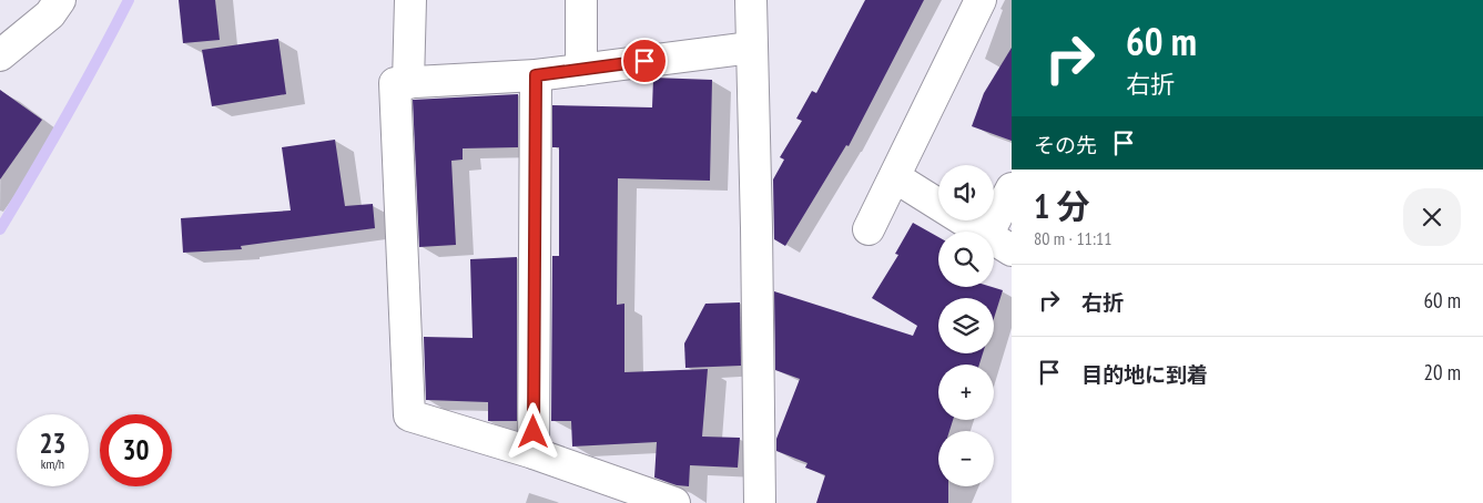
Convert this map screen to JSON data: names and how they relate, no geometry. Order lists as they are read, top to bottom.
{
  "page": {
    "turn": ["60 m", "右折"],
    "then": "その先",
    "map_buttons": ["+", "−"],
    "heading": ["1 分", "80 m · 11:11"],
    "list": [
      {
        "name": "右折",
        "value": "60 m"
      },
      {
        "name": "目的地に到着",
        "value": "20 m"
      }
    ],
    "speed": "23 km/h",
    "limit": "30"
  }
}
